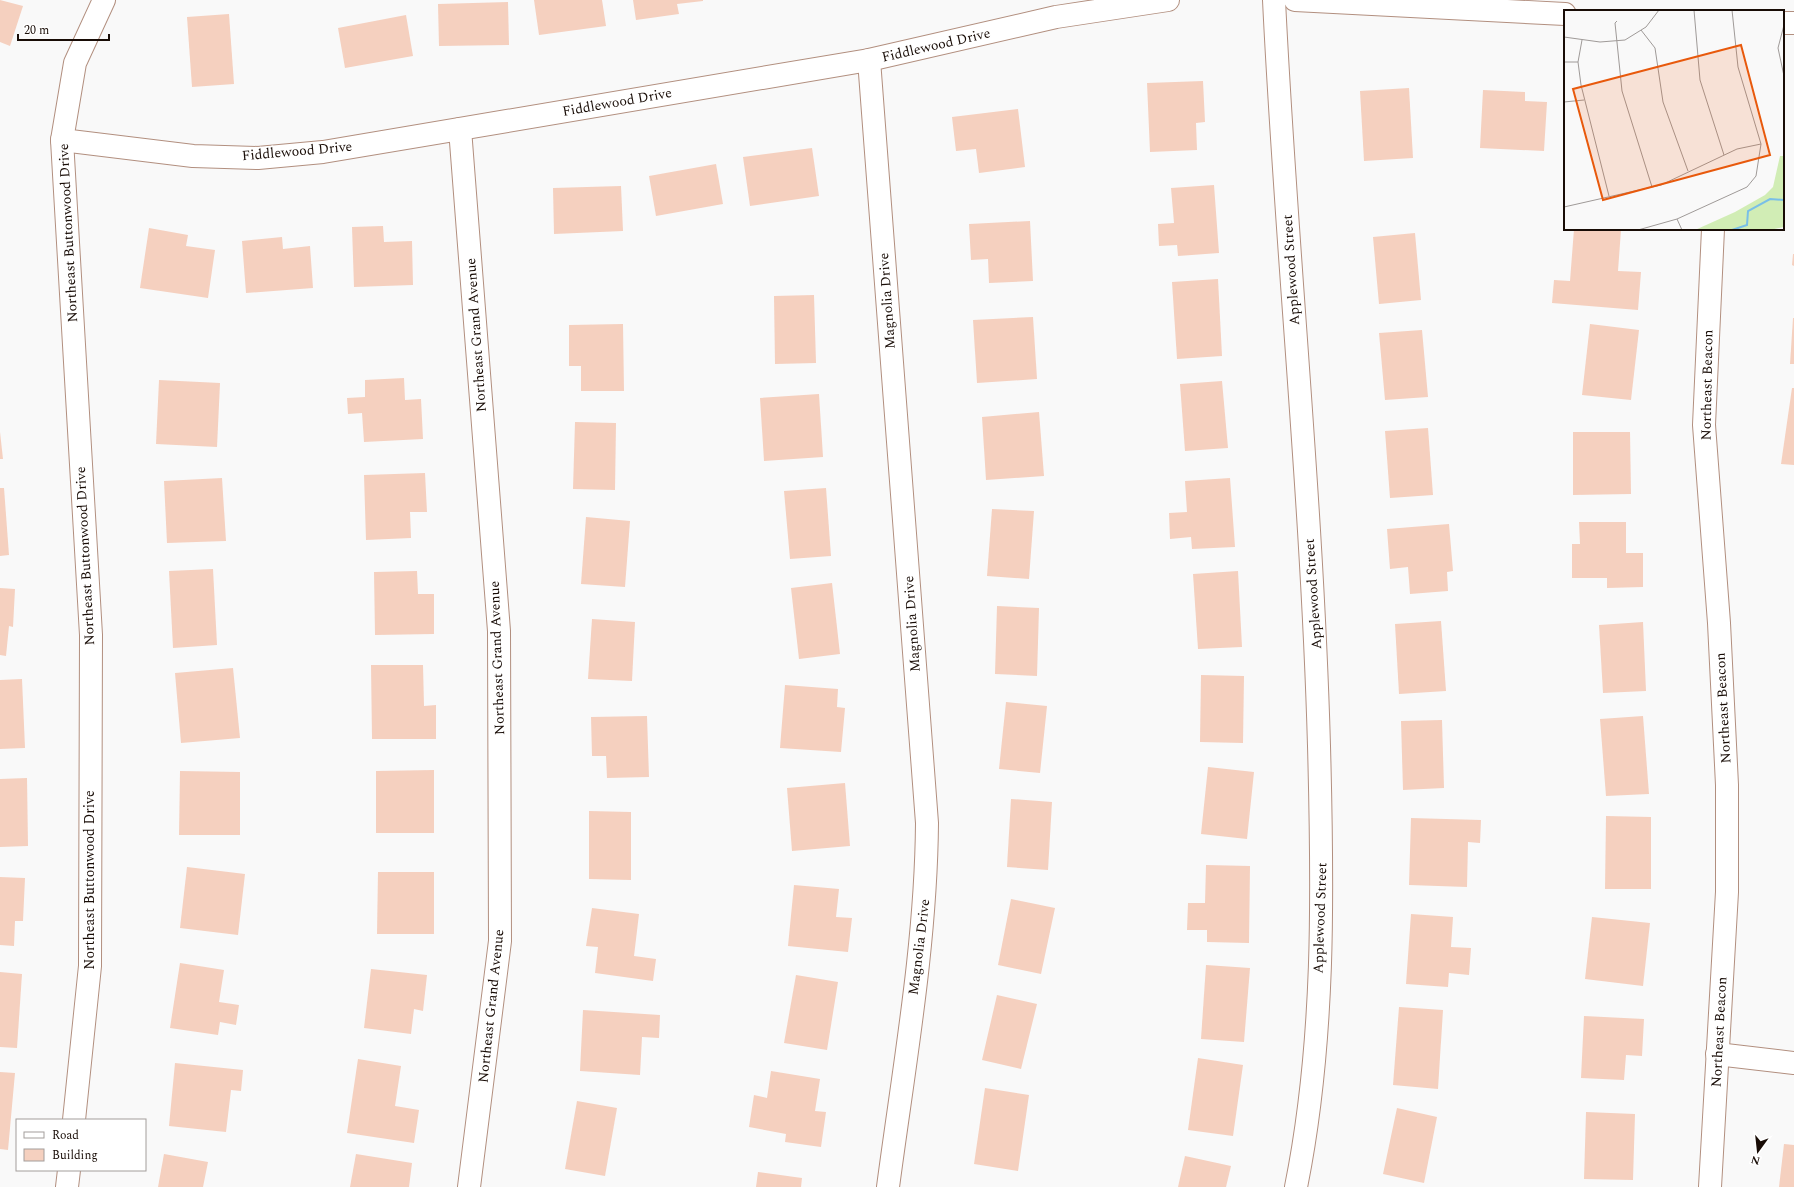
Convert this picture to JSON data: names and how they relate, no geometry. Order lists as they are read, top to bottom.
{
  "streets": {
    "street": [
      "Fiddlewood Drive",
      "Northeast Buttonwood Drive",
      "Applewood Street",
      "Magnolia Drive",
      "Northeast Grand Avenue",
      "Northeast Beacon"
    ]
  },
  "crossings": [
    ["Fiddlewood Drive", "Northeast Buttonwood Drive"],
    ["Fiddlewood Drive", "Magnolia Drive"],
    ["Fiddlewood Drive", "Northeast Grand Avenue"]
  ],
  "legend": ["Road", "Building"],
  "scale_bar": "20 m",
  "north": "bottom"
}
